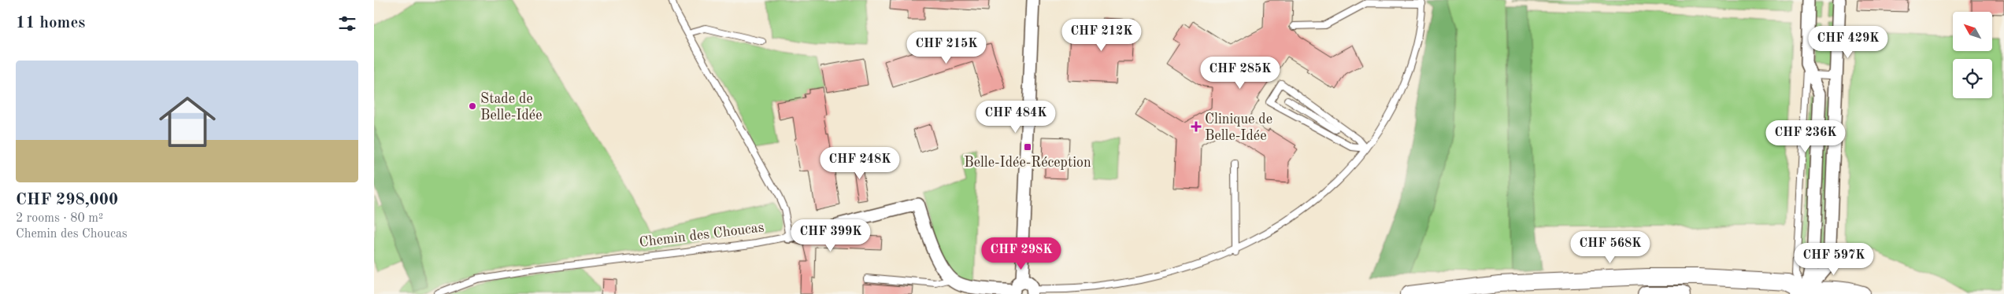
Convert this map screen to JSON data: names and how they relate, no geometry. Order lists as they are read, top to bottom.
{
  "streets": {
    "street": ["Chemin des Choucas"]
  },
  "places": {
    "other": ["Stade de Belle-Idée"],
    "health": ["Clinique de Belle-Idée"],
    "transit": ["Belle-Idée-Réception"]
  },
  "north": "top left",
  "page": {
    "heading": "11 homes",
    "price": [
      "CHF 212K",
      "CHF 429K",
      "CHF 215K",
      "CHF 285K",
      "CHF 484K",
      "CHF 236K",
      "CHF 248K",
      "CHF 399K",
      "CHF 568K",
      "CHF 298K",
      "CHF 597K"
    ],
    "list": [
      {
        "name": "CHF 298,000",
        "note": "2 rooms · 80 m² · Chemin des Choucas"
      }
    ]
  }
}
